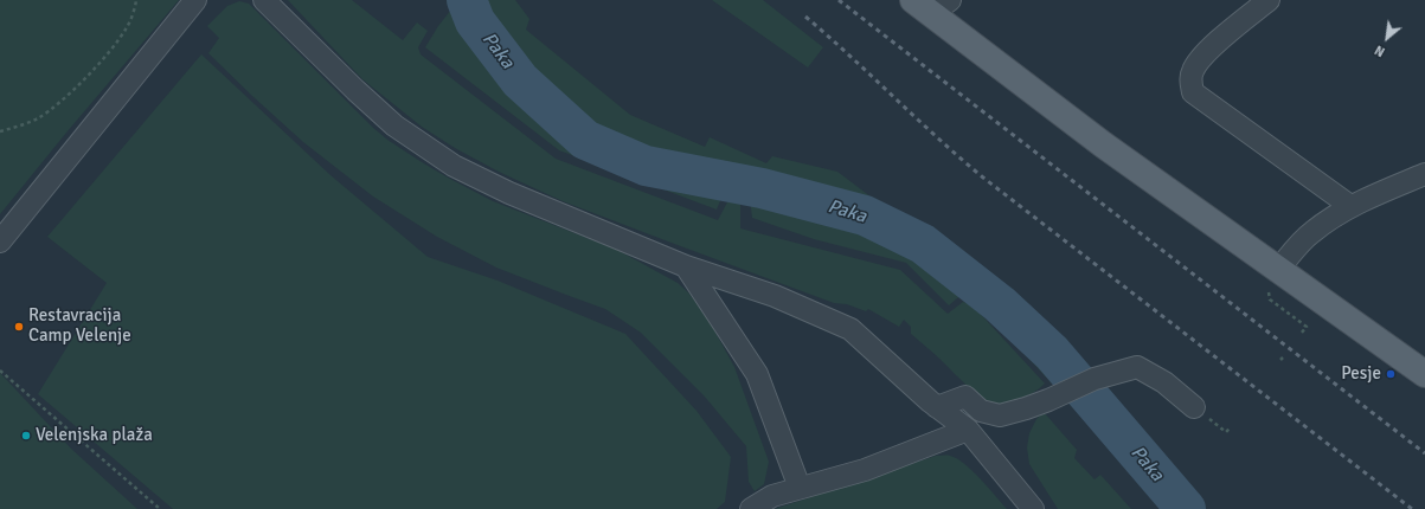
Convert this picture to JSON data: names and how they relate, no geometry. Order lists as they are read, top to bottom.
{
  "water": ["Paka"],
  "places": ["Restavracija Camp Velenje", "Pesje", "Velenjska plaža"],
  "north": "bottom left"
}
